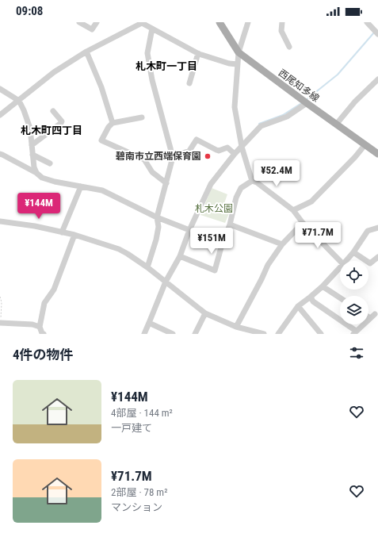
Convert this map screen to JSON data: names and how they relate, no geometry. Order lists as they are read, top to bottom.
{
  "streets": {
    "main road": ["西尾知多線"]
  },
  "districts": ["札木町一丁目", "札木町四丁目"],
  "parks": ["札木公園"],
  "places": ["碧南市立西端保育園"],
  "page": {
    "status": "09:08",
    "price": [
      "¥52.4M",
      "¥144M",
      "¥71.7M",
      "¥151M"
    ],
    "heading": "4件の物件",
    "list": [
      {
        "name": "¥144M",
        "note": "4部屋 · 144 m² · 一戸建て"
      },
      {
        "name": "¥71.7M",
        "note": "2部屋 · 78 m² · マンション"
      }
    ]
  }
}
